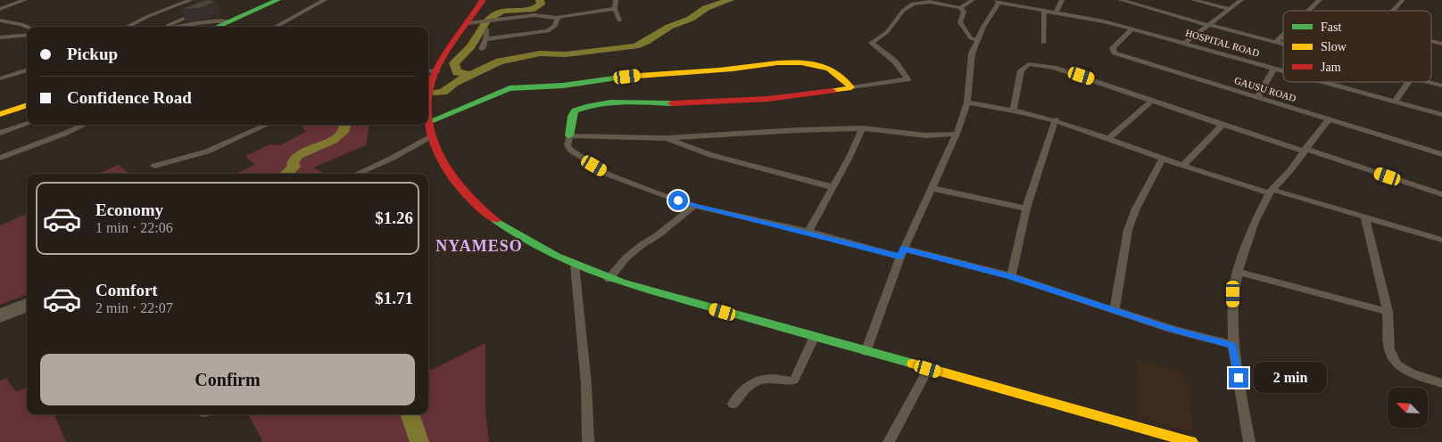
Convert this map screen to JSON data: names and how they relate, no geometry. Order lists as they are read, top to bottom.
{
  "streets": {
    "street": ["HOSPITAL ROAD", "GAUSU ROAD"]
  },
  "crossings": [
    ["HOSPITAL ROAD", "GAUSU ROAD"]
  ],
  "districts": ["NYAMESO"],
  "legend": ["Fast", "Slow", "Jam"],
  "north": "top left",
  "page": {
    "banner": ["Pickup", "Confidence Road"],
    "list": [
      {
        "name": "Economy",
        "note": "1 min · 22:06",
        "value": "$1.26"
      },
      {
        "name": "Comfort",
        "note": "2 min · 22:07",
        "value": "$1.71"
      }
    ],
    "buttons": "Confirm",
    "bubble": "2 min"
  }
}
